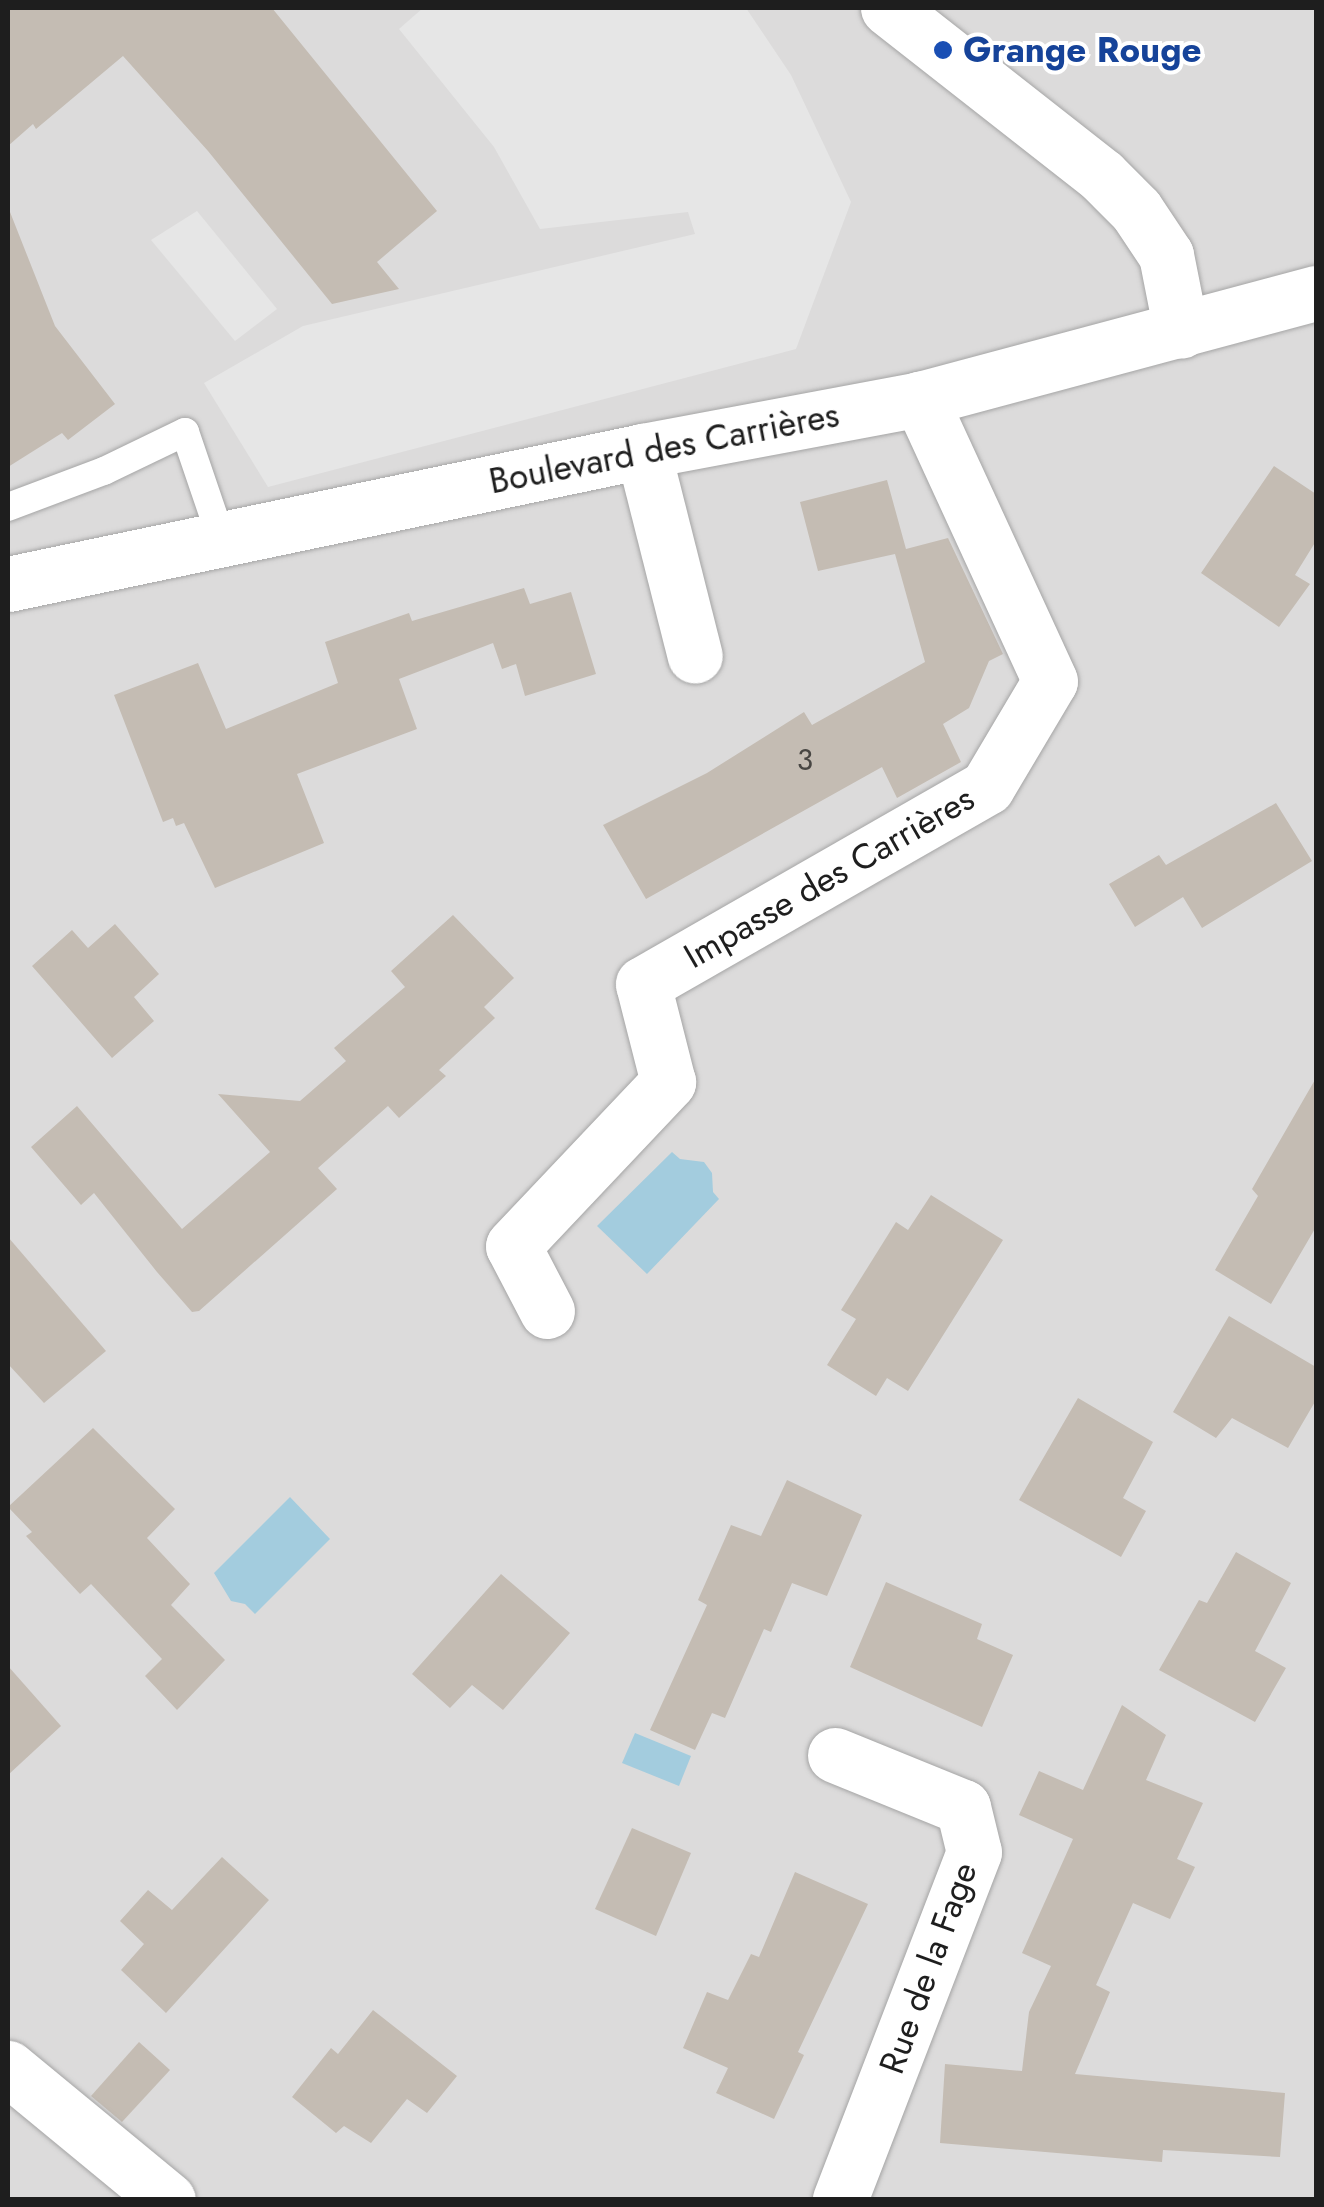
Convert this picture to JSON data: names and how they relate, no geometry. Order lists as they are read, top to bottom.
{
  "streets": {
    "street": ["Boulevard des Carrières", "Impasse des Carrières", "Rue de la Fage"]
  },
  "crossings": [
    ["Boulevard des Carrières", "Impasse des Carrières"]
  ],
  "places": ["Grange Rouge"],
  "house_numbers": ["3"]
}
